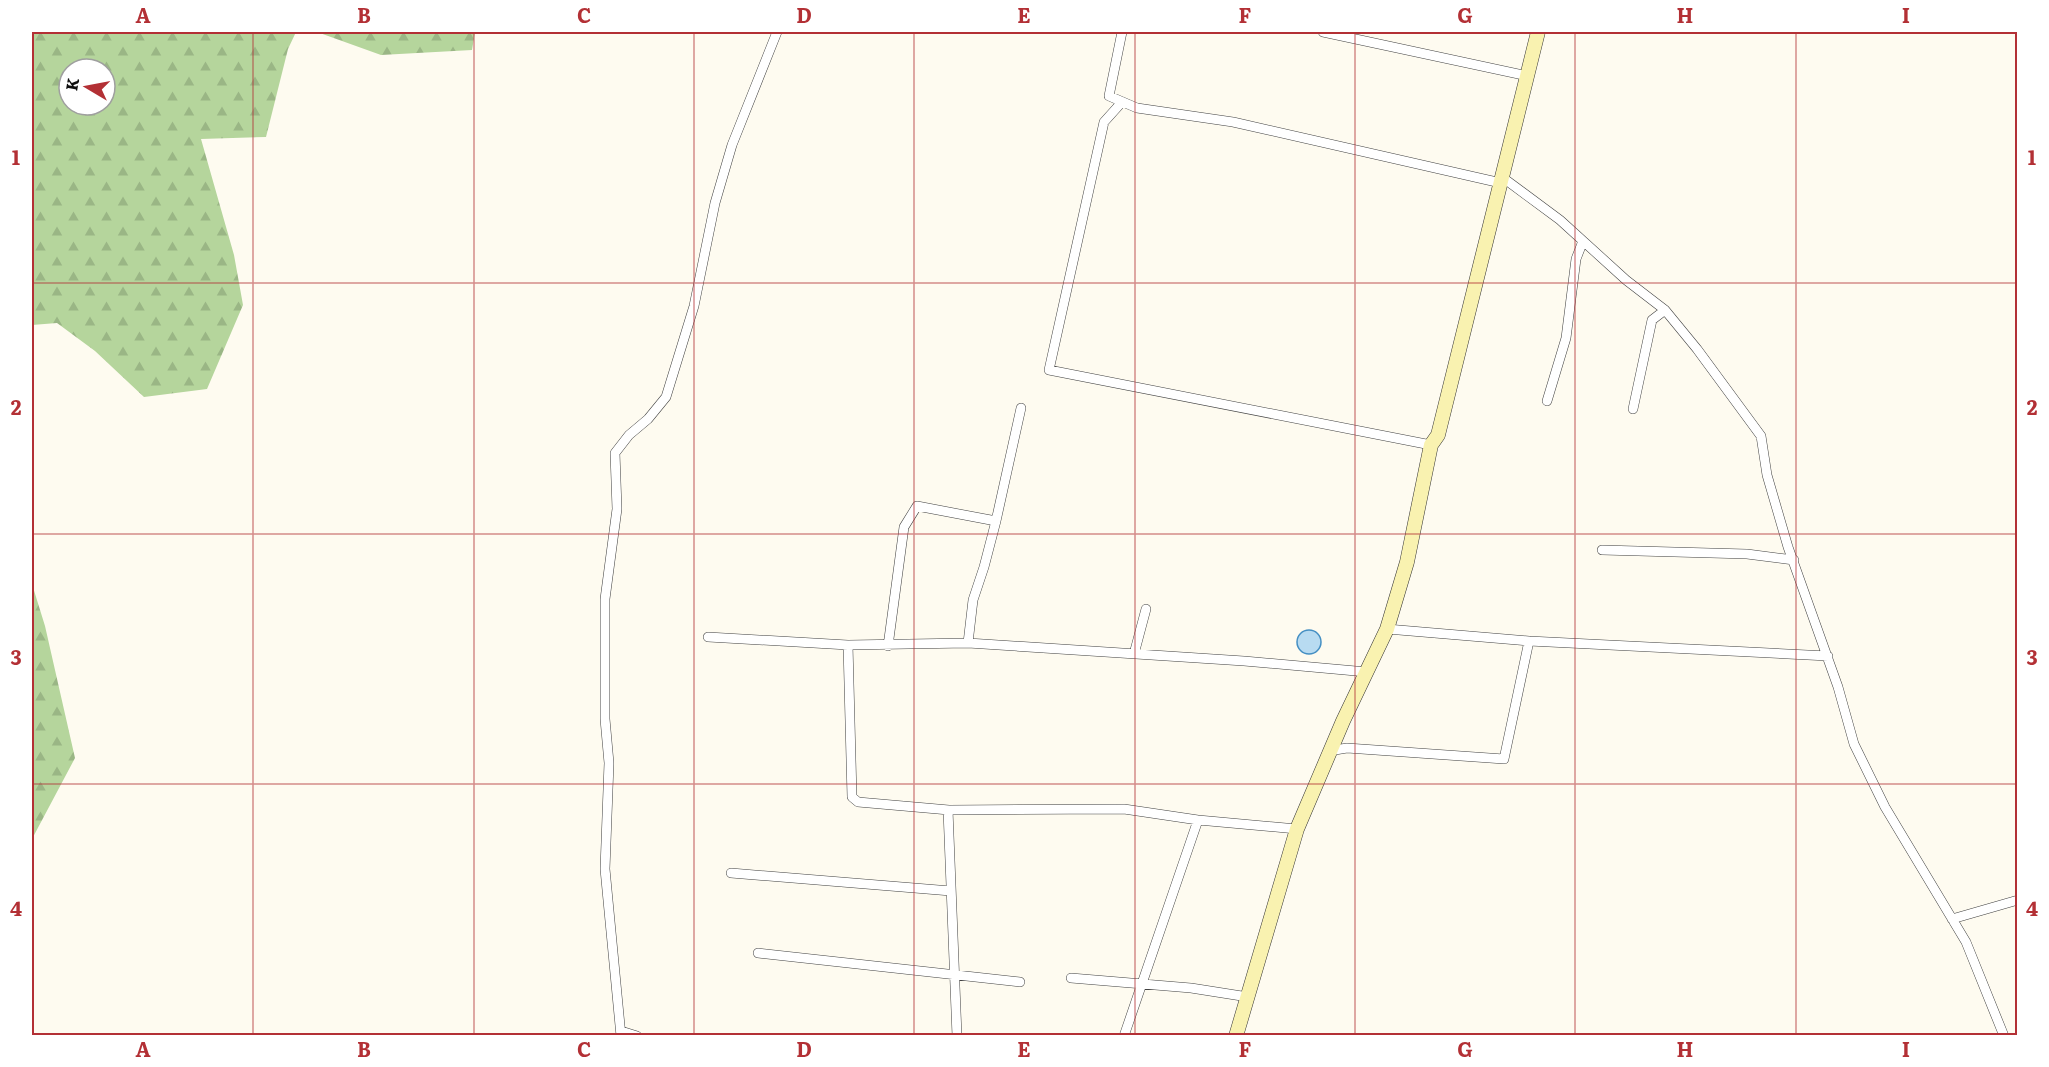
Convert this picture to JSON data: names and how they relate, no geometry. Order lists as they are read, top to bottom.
{
  "north": "left",
  "grid": {
    "columns": [
      "A",
      "B",
      "C",
      "D",
      "E",
      "F",
      "G",
      "H",
      "I"
    ],
    "rows": [
      "1",
      "2",
      "3",
      "4"
    ]
  }
}
